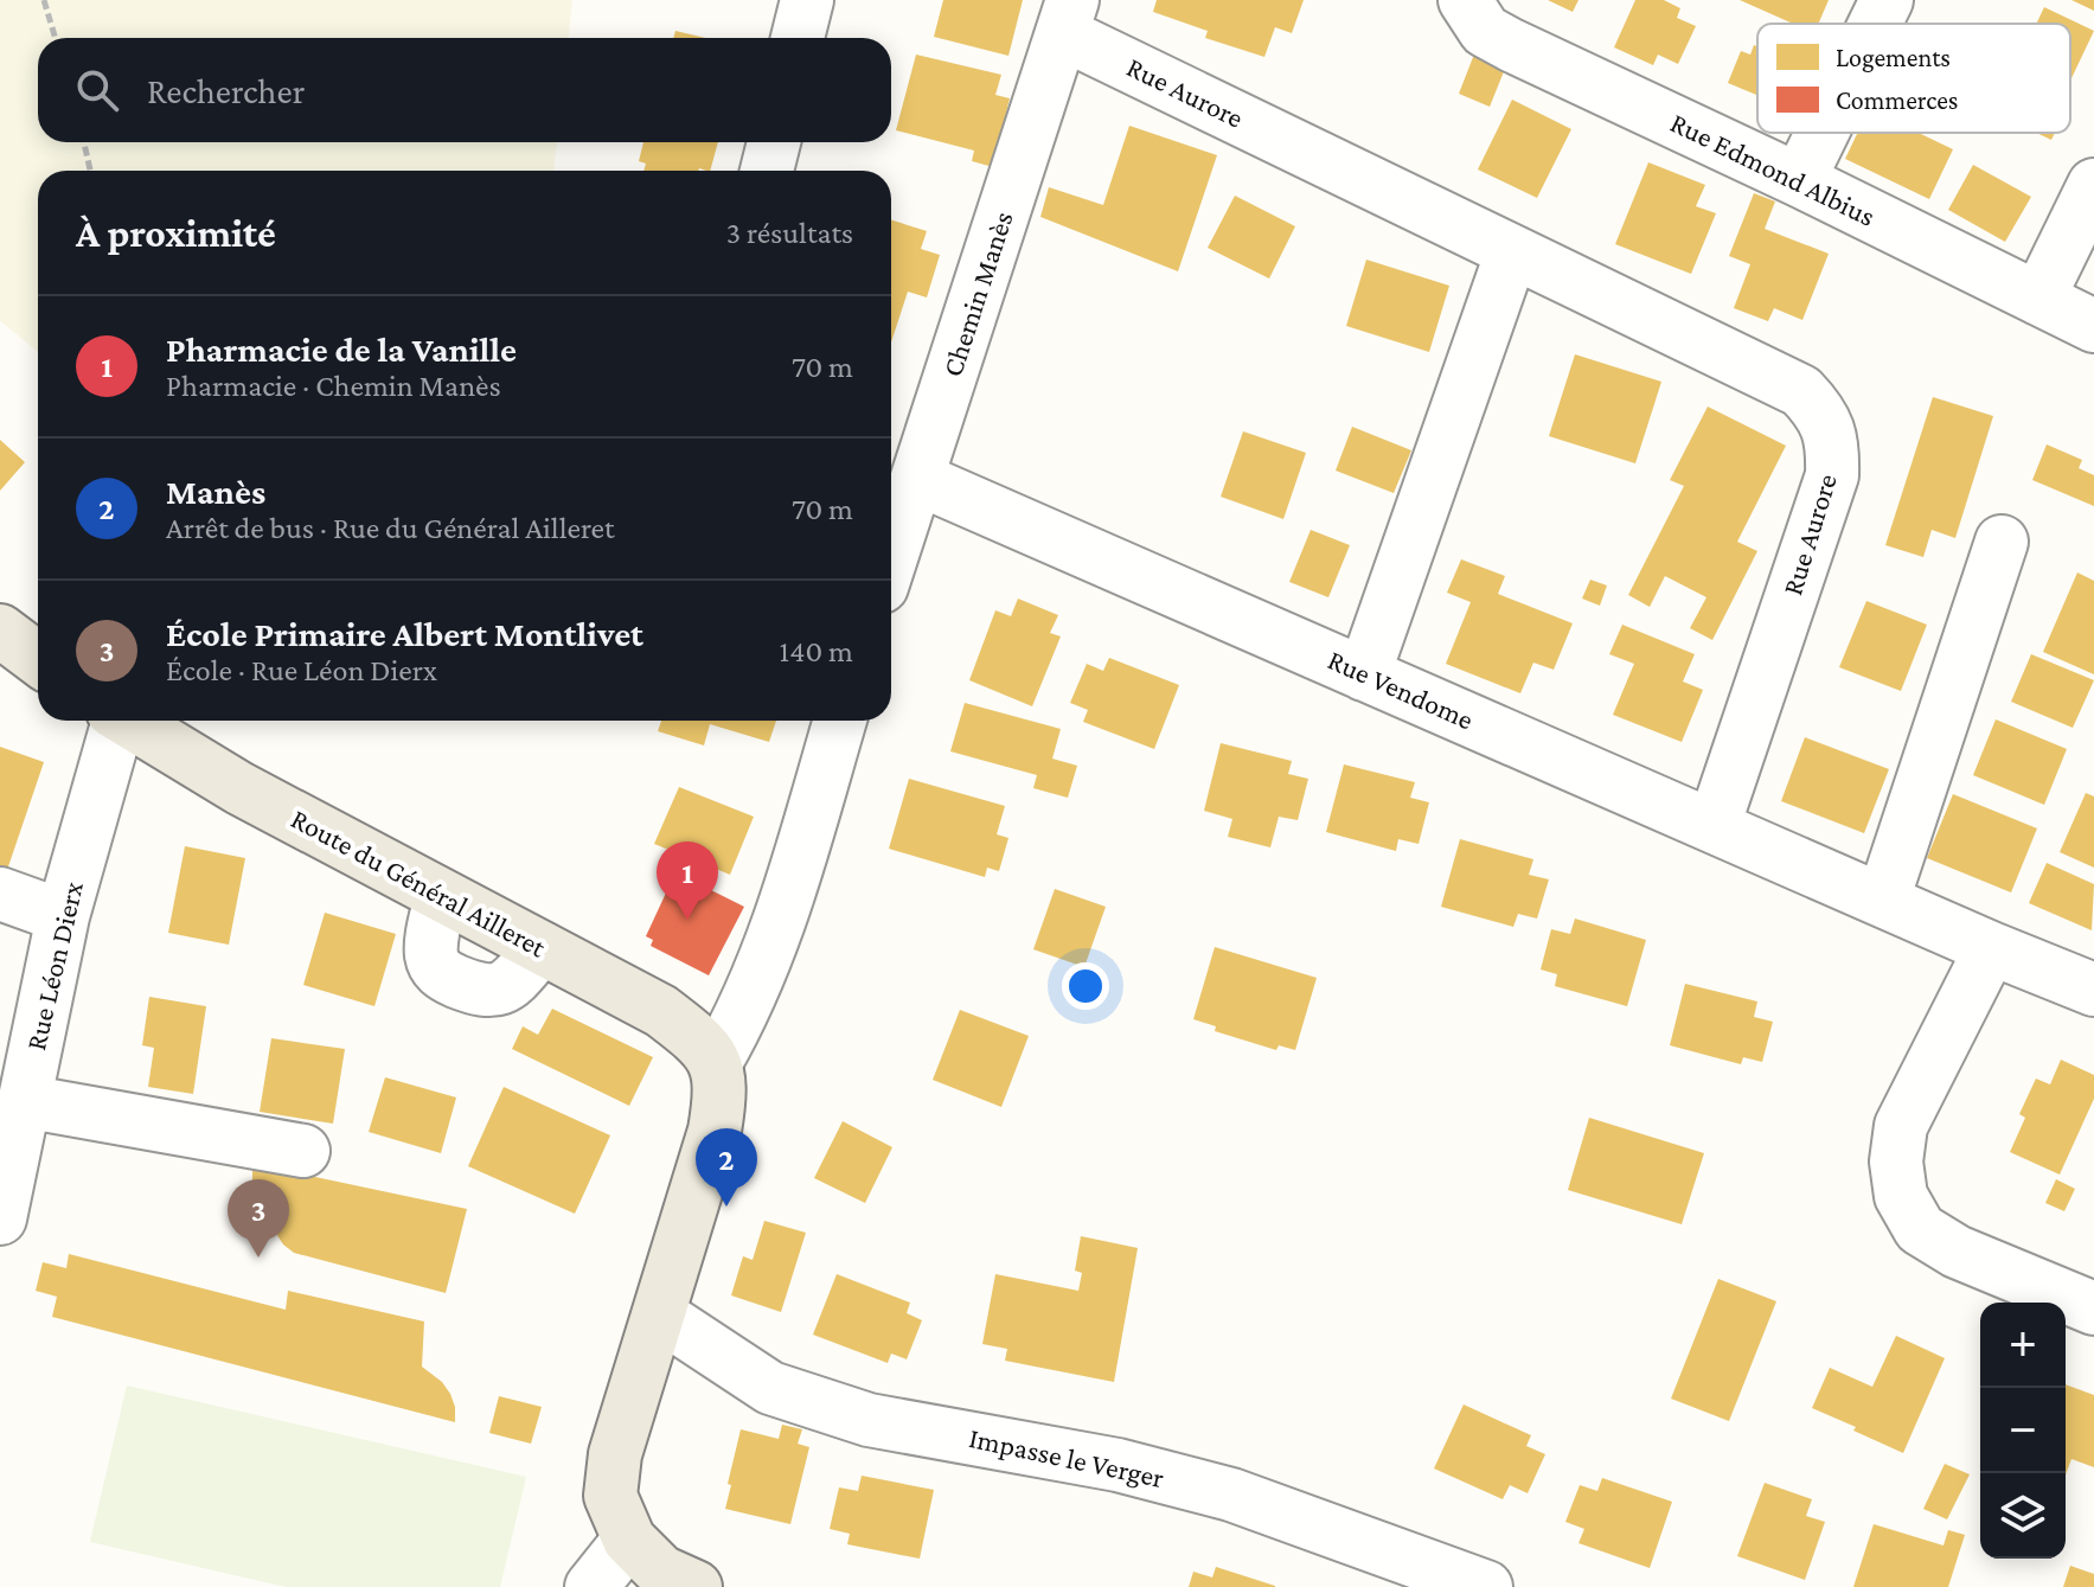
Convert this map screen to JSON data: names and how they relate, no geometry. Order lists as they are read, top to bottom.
{
  "streets": {
    "main road": ["Route du Général Ailleret"],
    "street": [
      "Rue Aurore",
      "Rue Edmond Albius",
      "Chemin Manès",
      "Rue Vendome",
      "Rue Léon Dierx",
      "Impasse le Verger"
    ]
  },
  "crossings": [
    ["Rue Aurore", "Chemin Manès"],
    ["Rue Aurore", "Rue Vendome"],
    ["Chemin Manès", "Rue Vendome"]
  ],
  "legend": ["Logements", "Commerces"],
  "page": {
    "search": "Rechercher",
    "heading": ["À proximité", "3 résultats"],
    "list": [
      {
        "mark": "1",
        "name": "Pharmacie de la Vanille",
        "note": "Pharmacie · Chemin Manès",
        "value": "70 m"
      },
      {
        "mark": "2",
        "name": "Manès",
        "note": "Arrêt de bus · Rue du Général Ailleret",
        "value": "70 m"
      },
      {
        "mark": "3",
        "name": "École Primaire Albert Montlivet",
        "note": "École · Rue Léon Dierx",
        "value": "140 m"
      }
    ],
    "pins": ["1", "2", "3"],
    "map_buttons": ["+", "−"]
  }
}
